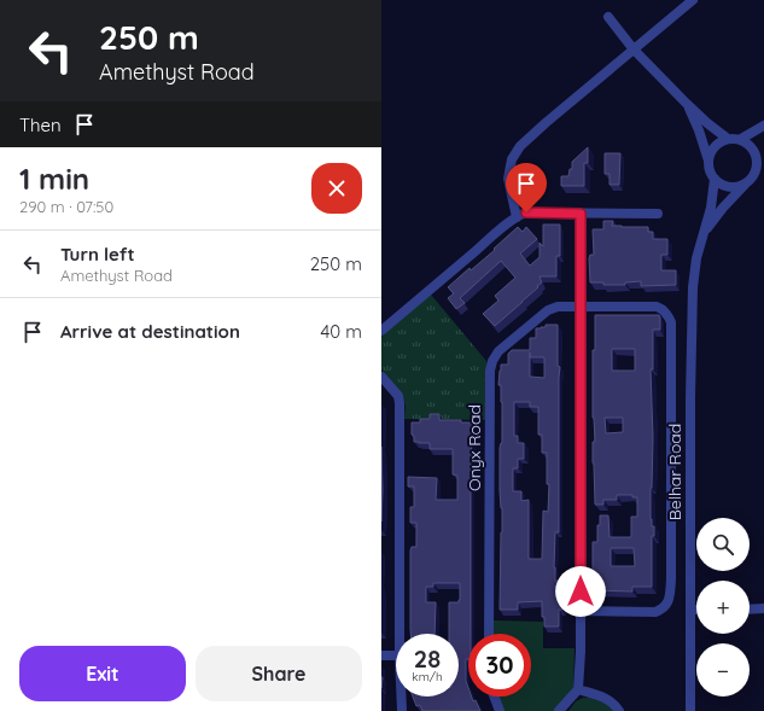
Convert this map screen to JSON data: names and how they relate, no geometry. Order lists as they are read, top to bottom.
{
  "streets": {
    "street": ["Onyx Road", "Belhar Road"]
  },
  "page": {
    "turn": ["250 m", "Amethyst Road"],
    "then": "Then",
    "heading": ["1 min", "290 m · 07:50"],
    "list": [
      {
        "name": "Turn left",
        "note": "Amethyst Road",
        "value": "250 m"
      },
      {
        "name": "Arrive at destination",
        "value": "40 m"
      }
    ],
    "map_buttons": ["+", "−"],
    "speed": "28 km/h",
    "limit": "30",
    "buttons": ["Exit", "Share"]
  }
}
